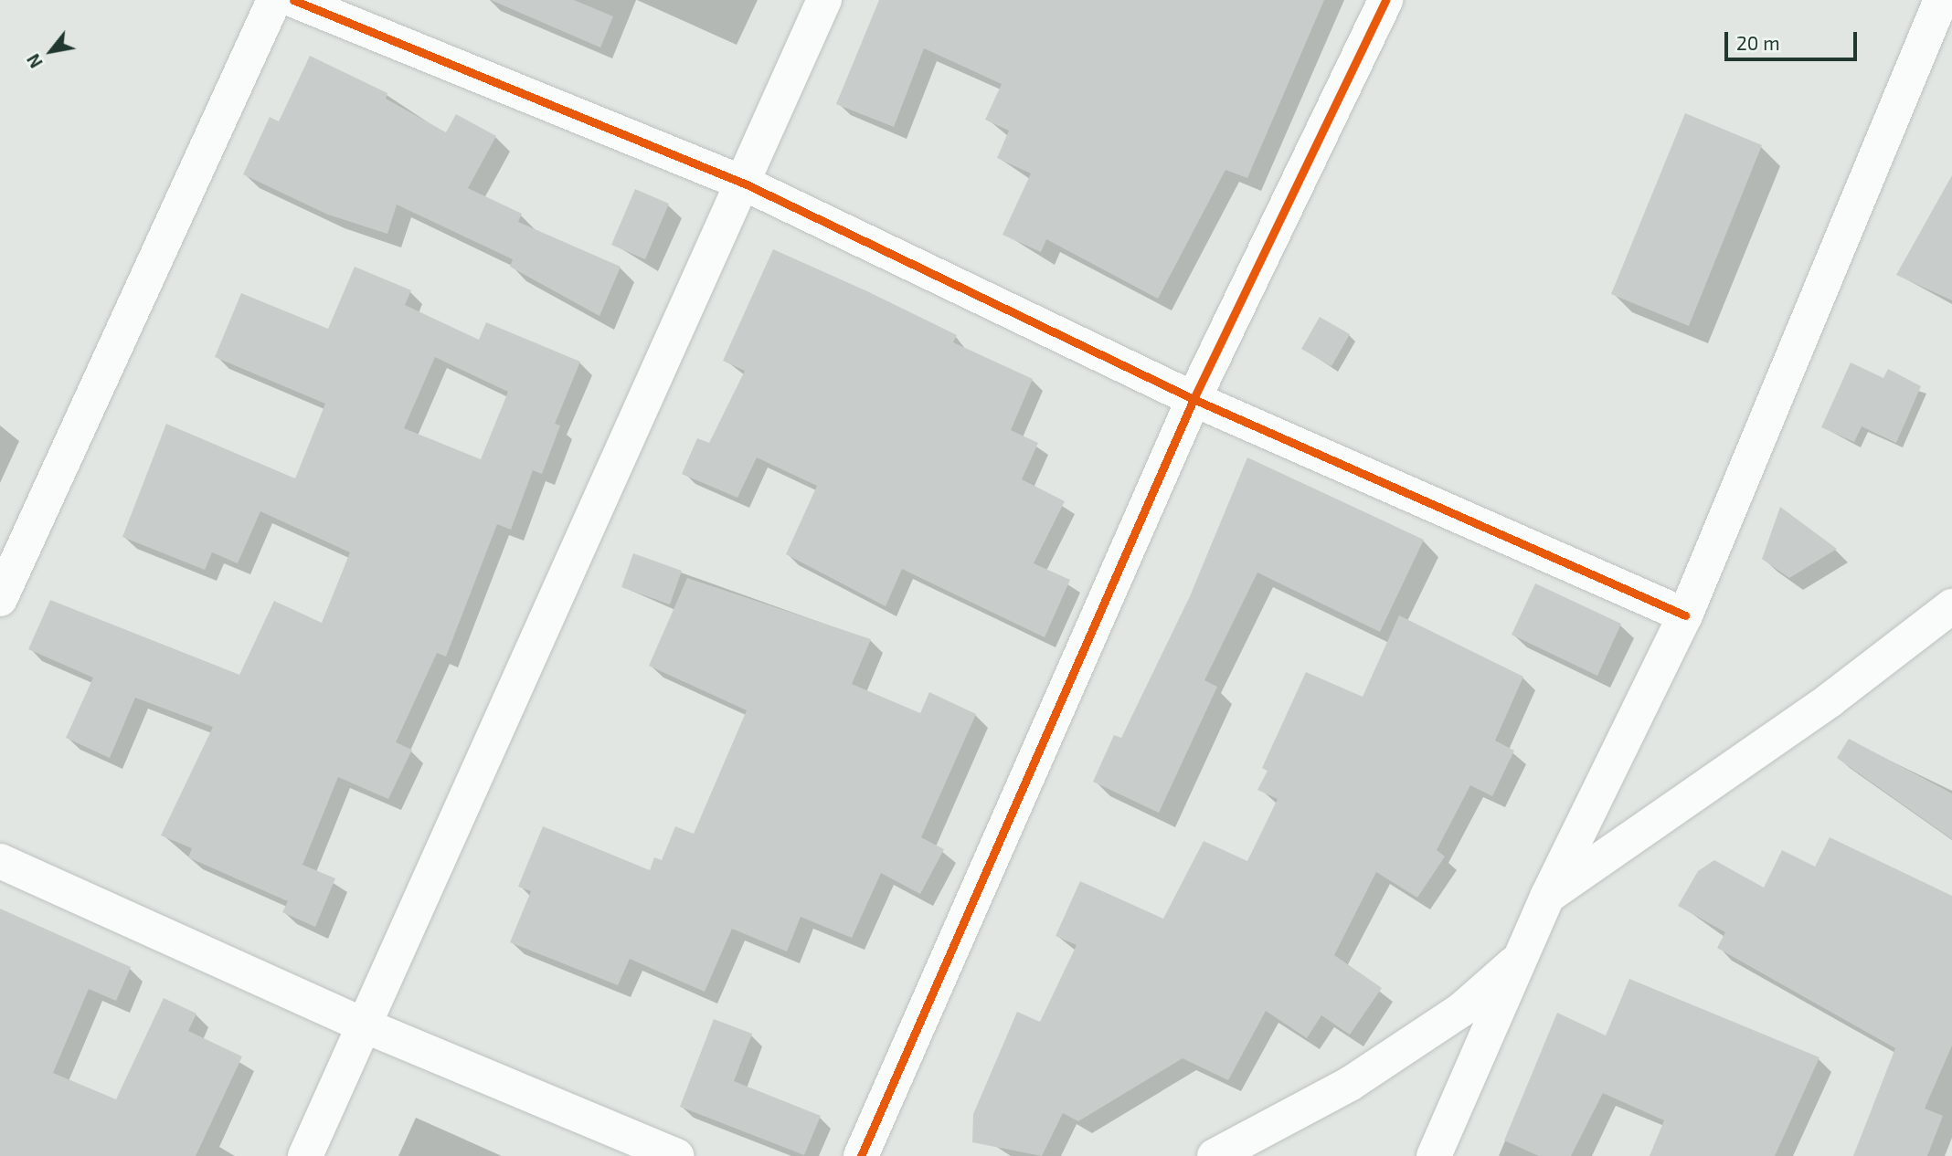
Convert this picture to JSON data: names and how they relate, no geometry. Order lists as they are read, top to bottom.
{
  "scale_bar": "20 m",
  "north": "bottom left"
}
